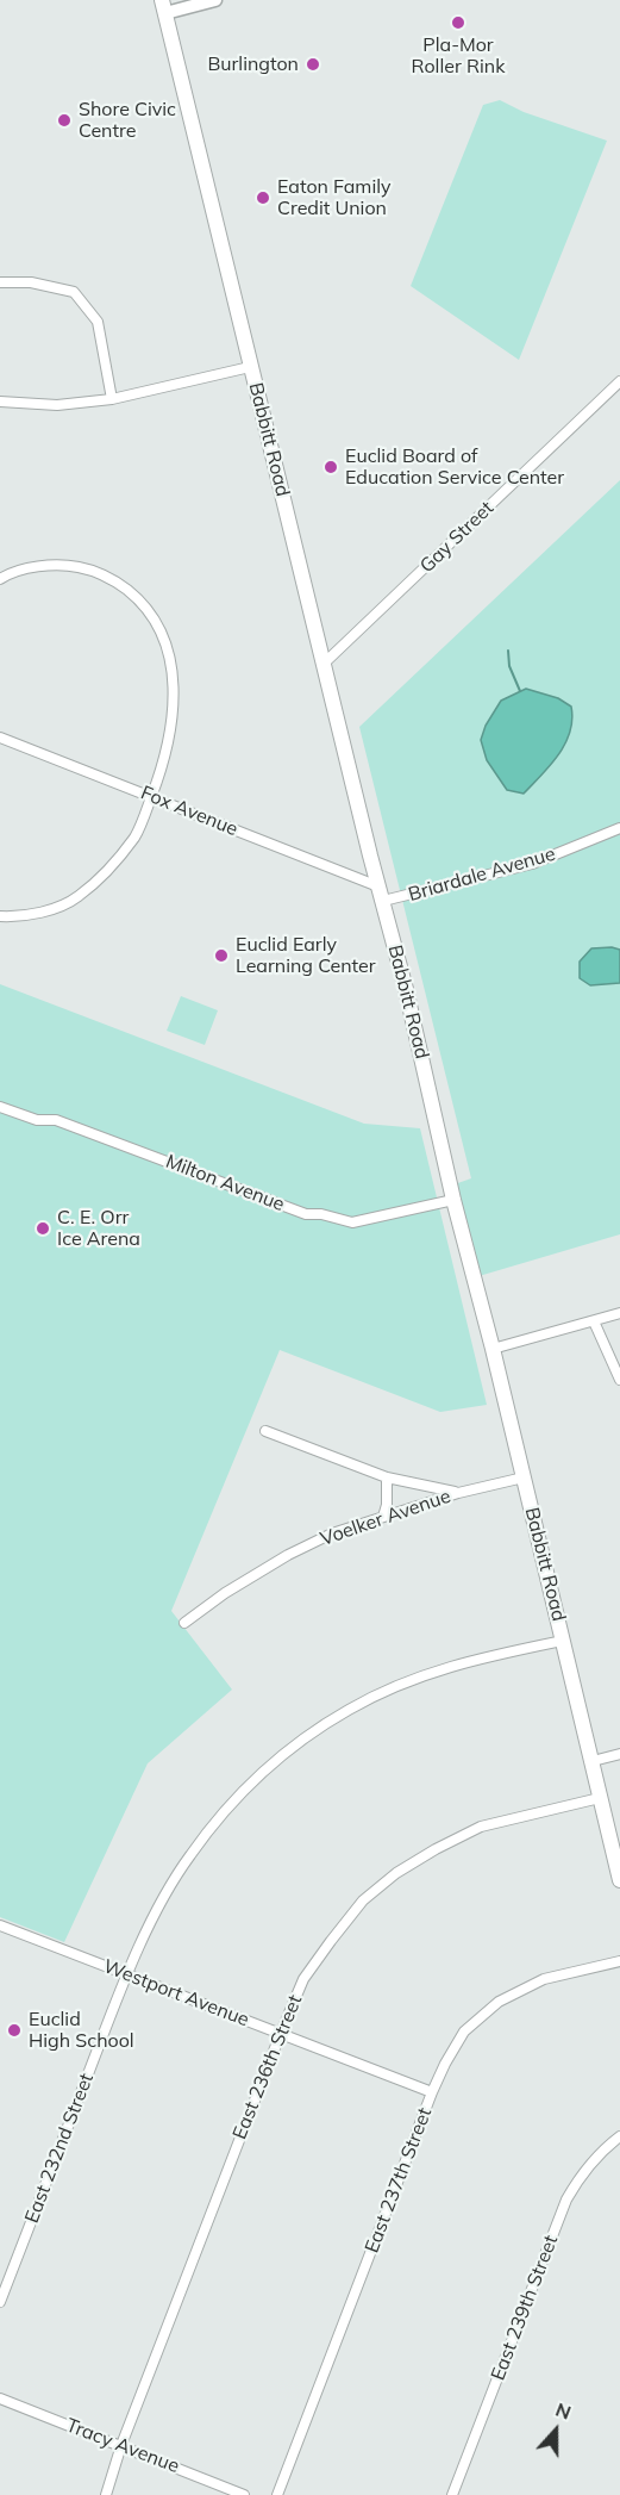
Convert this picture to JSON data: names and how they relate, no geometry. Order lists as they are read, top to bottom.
{
  "streets": {
    "main road": ["Babbitt Road"],
    "street": [
      "Gay Street",
      "Fox Avenue",
      "Briardale Avenue",
      "Milton Avenue",
      "Voelker Avenue",
      "Westport Avenue",
      "East 236th Street",
      "East 232nd Street",
      "East 237th Street",
      "East 239th Street",
      "Tracy Avenue"
    ]
  },
  "crossings": [
    ["Babbitt Road", "Gay Street"],
    ["Babbitt Road", "Fox Avenue"],
    ["Babbitt Road", "Briardale Avenue"],
    ["Babbitt Road", "Milton Avenue"],
    ["Babbitt Road", "Voelker Avenue"],
    ["Babbitt Road", "East 236th Street"],
    ["Babbitt Road", "East 232nd Street"],
    ["Fox Avenue", "Briardale Avenue"],
    ["Westport Avenue", "East 236th Street"],
    ["Westport Avenue", "East 232nd Street"],
    ["Westport Avenue", "East 237th Street"],
    ["East 236th Street", "Tracy Avenue"]
  ],
  "places": [
    "Pla-Mor Roller Rink",
    "Burlington",
    "Shore Civic Centre",
    "Eaton Family Credit Union",
    "Euclid Board of Education Service Center",
    "Euclid Early Learning Center",
    "C. E. Orr Ice Arena",
    "Euclid High School"
  ],
  "north": "top"
}
